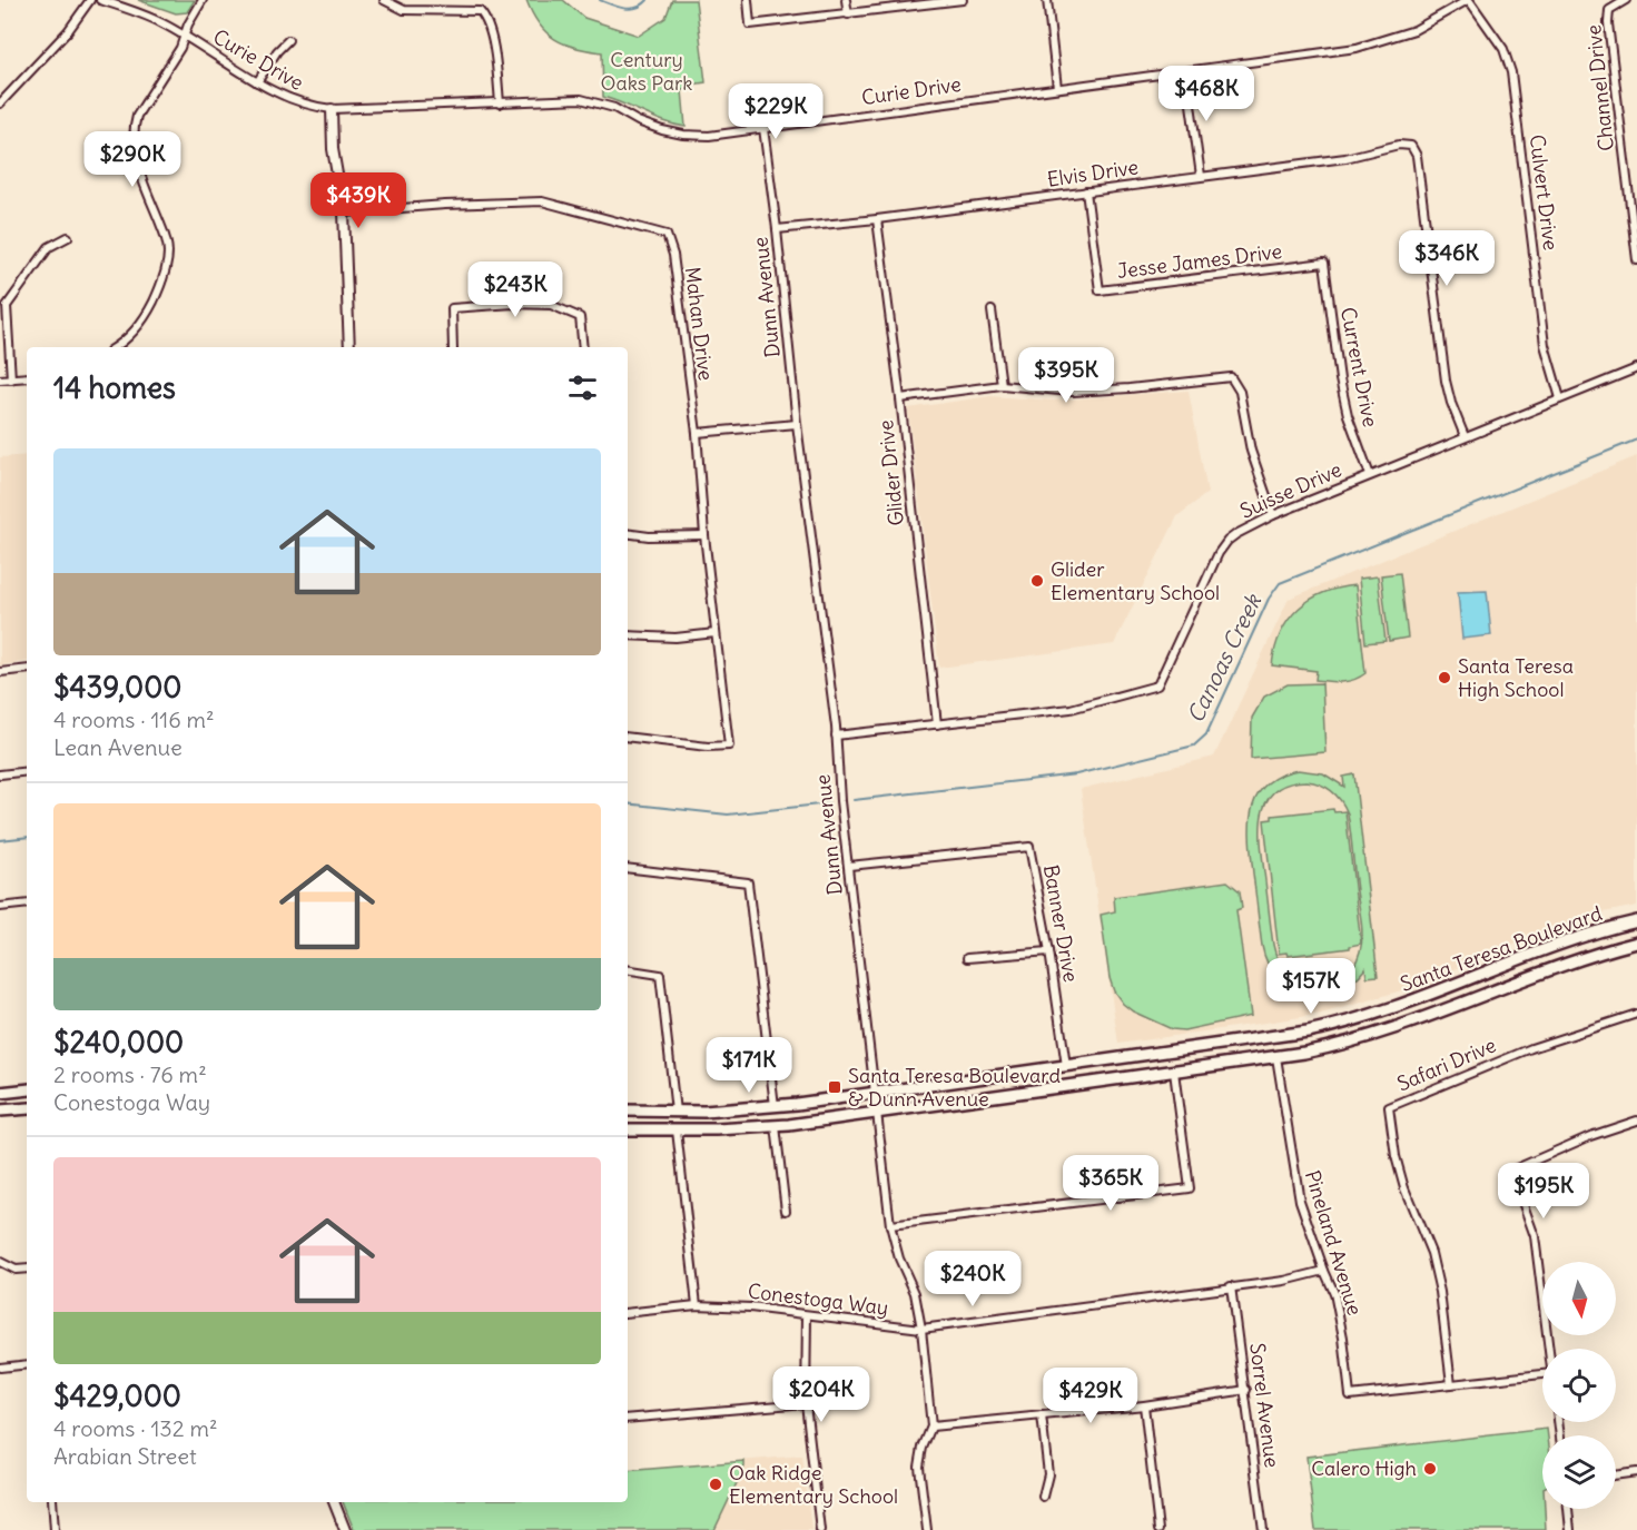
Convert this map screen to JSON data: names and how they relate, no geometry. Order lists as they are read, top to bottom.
{
  "streets": {
    "main road": ["Santa Teresa Boulevard"],
    "street": [
      "Curie Drive",
      "Channel Drive",
      "Elvis Drive",
      "Culvert Drive",
      "Jesse James Drive",
      "Dunn Avenue",
      "Mahan Drive",
      "Current Drive",
      "Glider Drive",
      "Suisse Drive",
      "Banner Drive",
      "Safari Drive",
      "Pineland Avenue",
      "Conestoga Way",
      "Sorrel Avenue"
    ]
  },
  "crossings": [
    ["Curie Drive", "Culvert Drive"],
    ["Curie Drive", "Dunn Avenue"],
    ["Elvis Drive", "Jesse James Drive"],
    ["Elvis Drive", "Dunn Avenue"],
    ["Elvis Drive", "Glider Drive"],
    ["Elvis Drive", "Suisse Drive"],
    ["Culvert Drive", "Suisse Drive"],
    ["Jesse James Drive", "Current Drive"],
    ["Dunn Avenue", "Suisse Drive"],
    ["Dunn Avenue", "Banner Drive"],
    ["Dunn Avenue", "Santa Teresa Boulevard"],
    ["Dunn Avenue", "Conestoga Way"],
    ["Current Drive", "Suisse Drive"],
    ["Glider Drive", "Suisse Drive"],
    ["Banner Drive", "Santa Teresa Boulevard"],
    ["Santa Teresa Boulevard", "Pineland Avenue"],
    ["Safari Drive", "Pineland Avenue"],
    ["Pineland Avenue", "Conestoga Way"],
    ["Conestoga Way", "Sorrel Avenue"]
  ],
  "water": ["Canoas Creek"],
  "parks": ["Century Oaks Park"],
  "places": {
    "other": [
      "Glider Elementary School",
      "Santa Teresa High School",
      "Calero High",
      "Oak Ridge Elementary School"
    ],
    "transit": ["Santa Teresa Boulevard & Dunn Avenue"]
  },
  "north": "bottom",
  "page": {
    "price": [
      "$468K",
      "$229K",
      "$290K",
      "$439K",
      "$346K",
      "$243K",
      "$395K",
      "$157K",
      "$171K",
      "$365K",
      "$195K",
      "$240K",
      "$204K",
      "$429K"
    ],
    "heading": "14 homes",
    "list": [
      {
        "name": "$439,000",
        "note": "4 rooms · 116 m² · Lean Avenue"
      },
      {
        "name": "$240,000",
        "note": "2 rooms · 76 m² · Conestoga Way"
      },
      {
        "name": "$429,000",
        "note": "4 rooms · 132 m² · Arabian Street"
      }
    ]
  }
}
